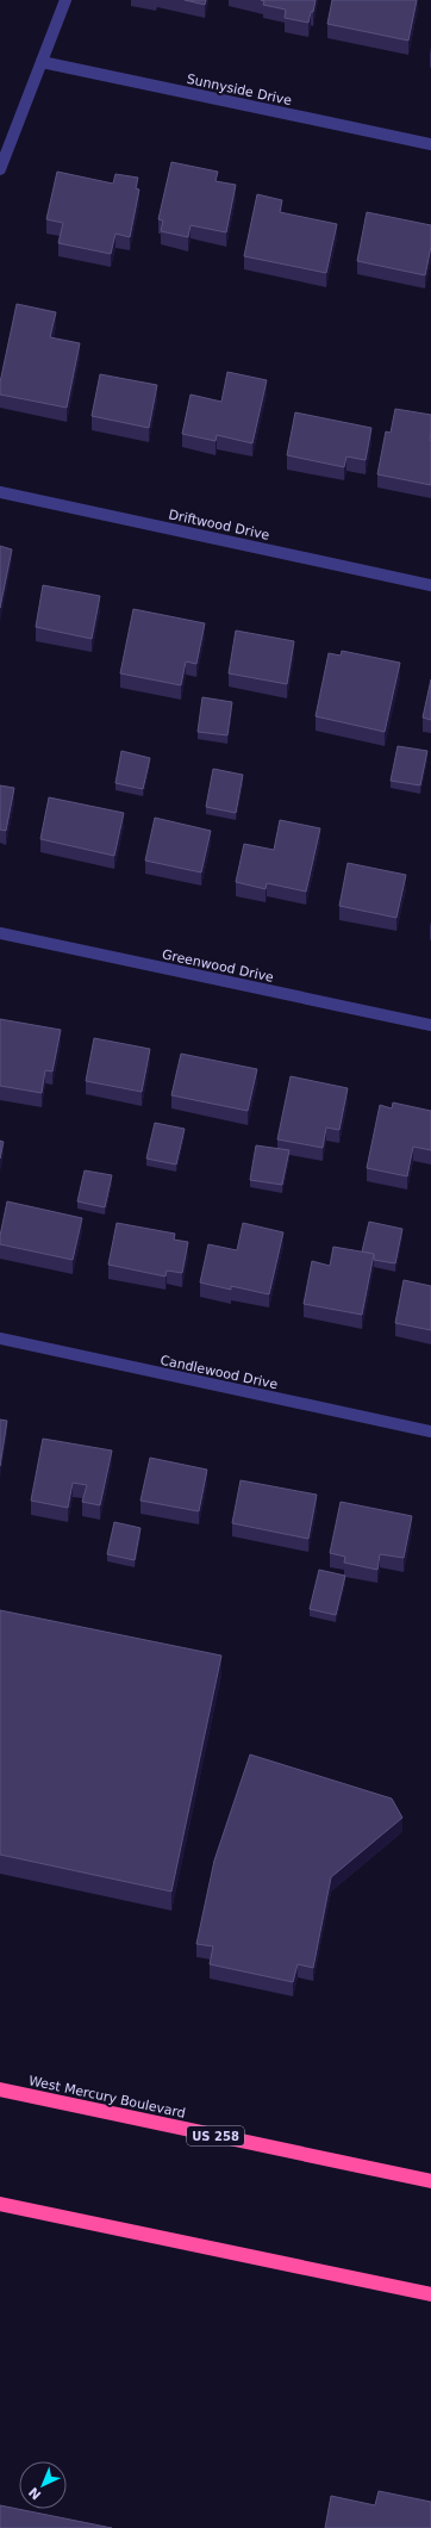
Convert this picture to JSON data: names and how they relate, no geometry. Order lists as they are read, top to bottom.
{
  "streets": {
    "highway": ["West Mercury Boulevard", "US 258"],
    "street": [
      "Sunnyside Drive",
      "Driftwood Drive",
      "Greenwood Drive",
      "Candlewood Drive"
    ]
  },
  "north": "bottom left"
}
